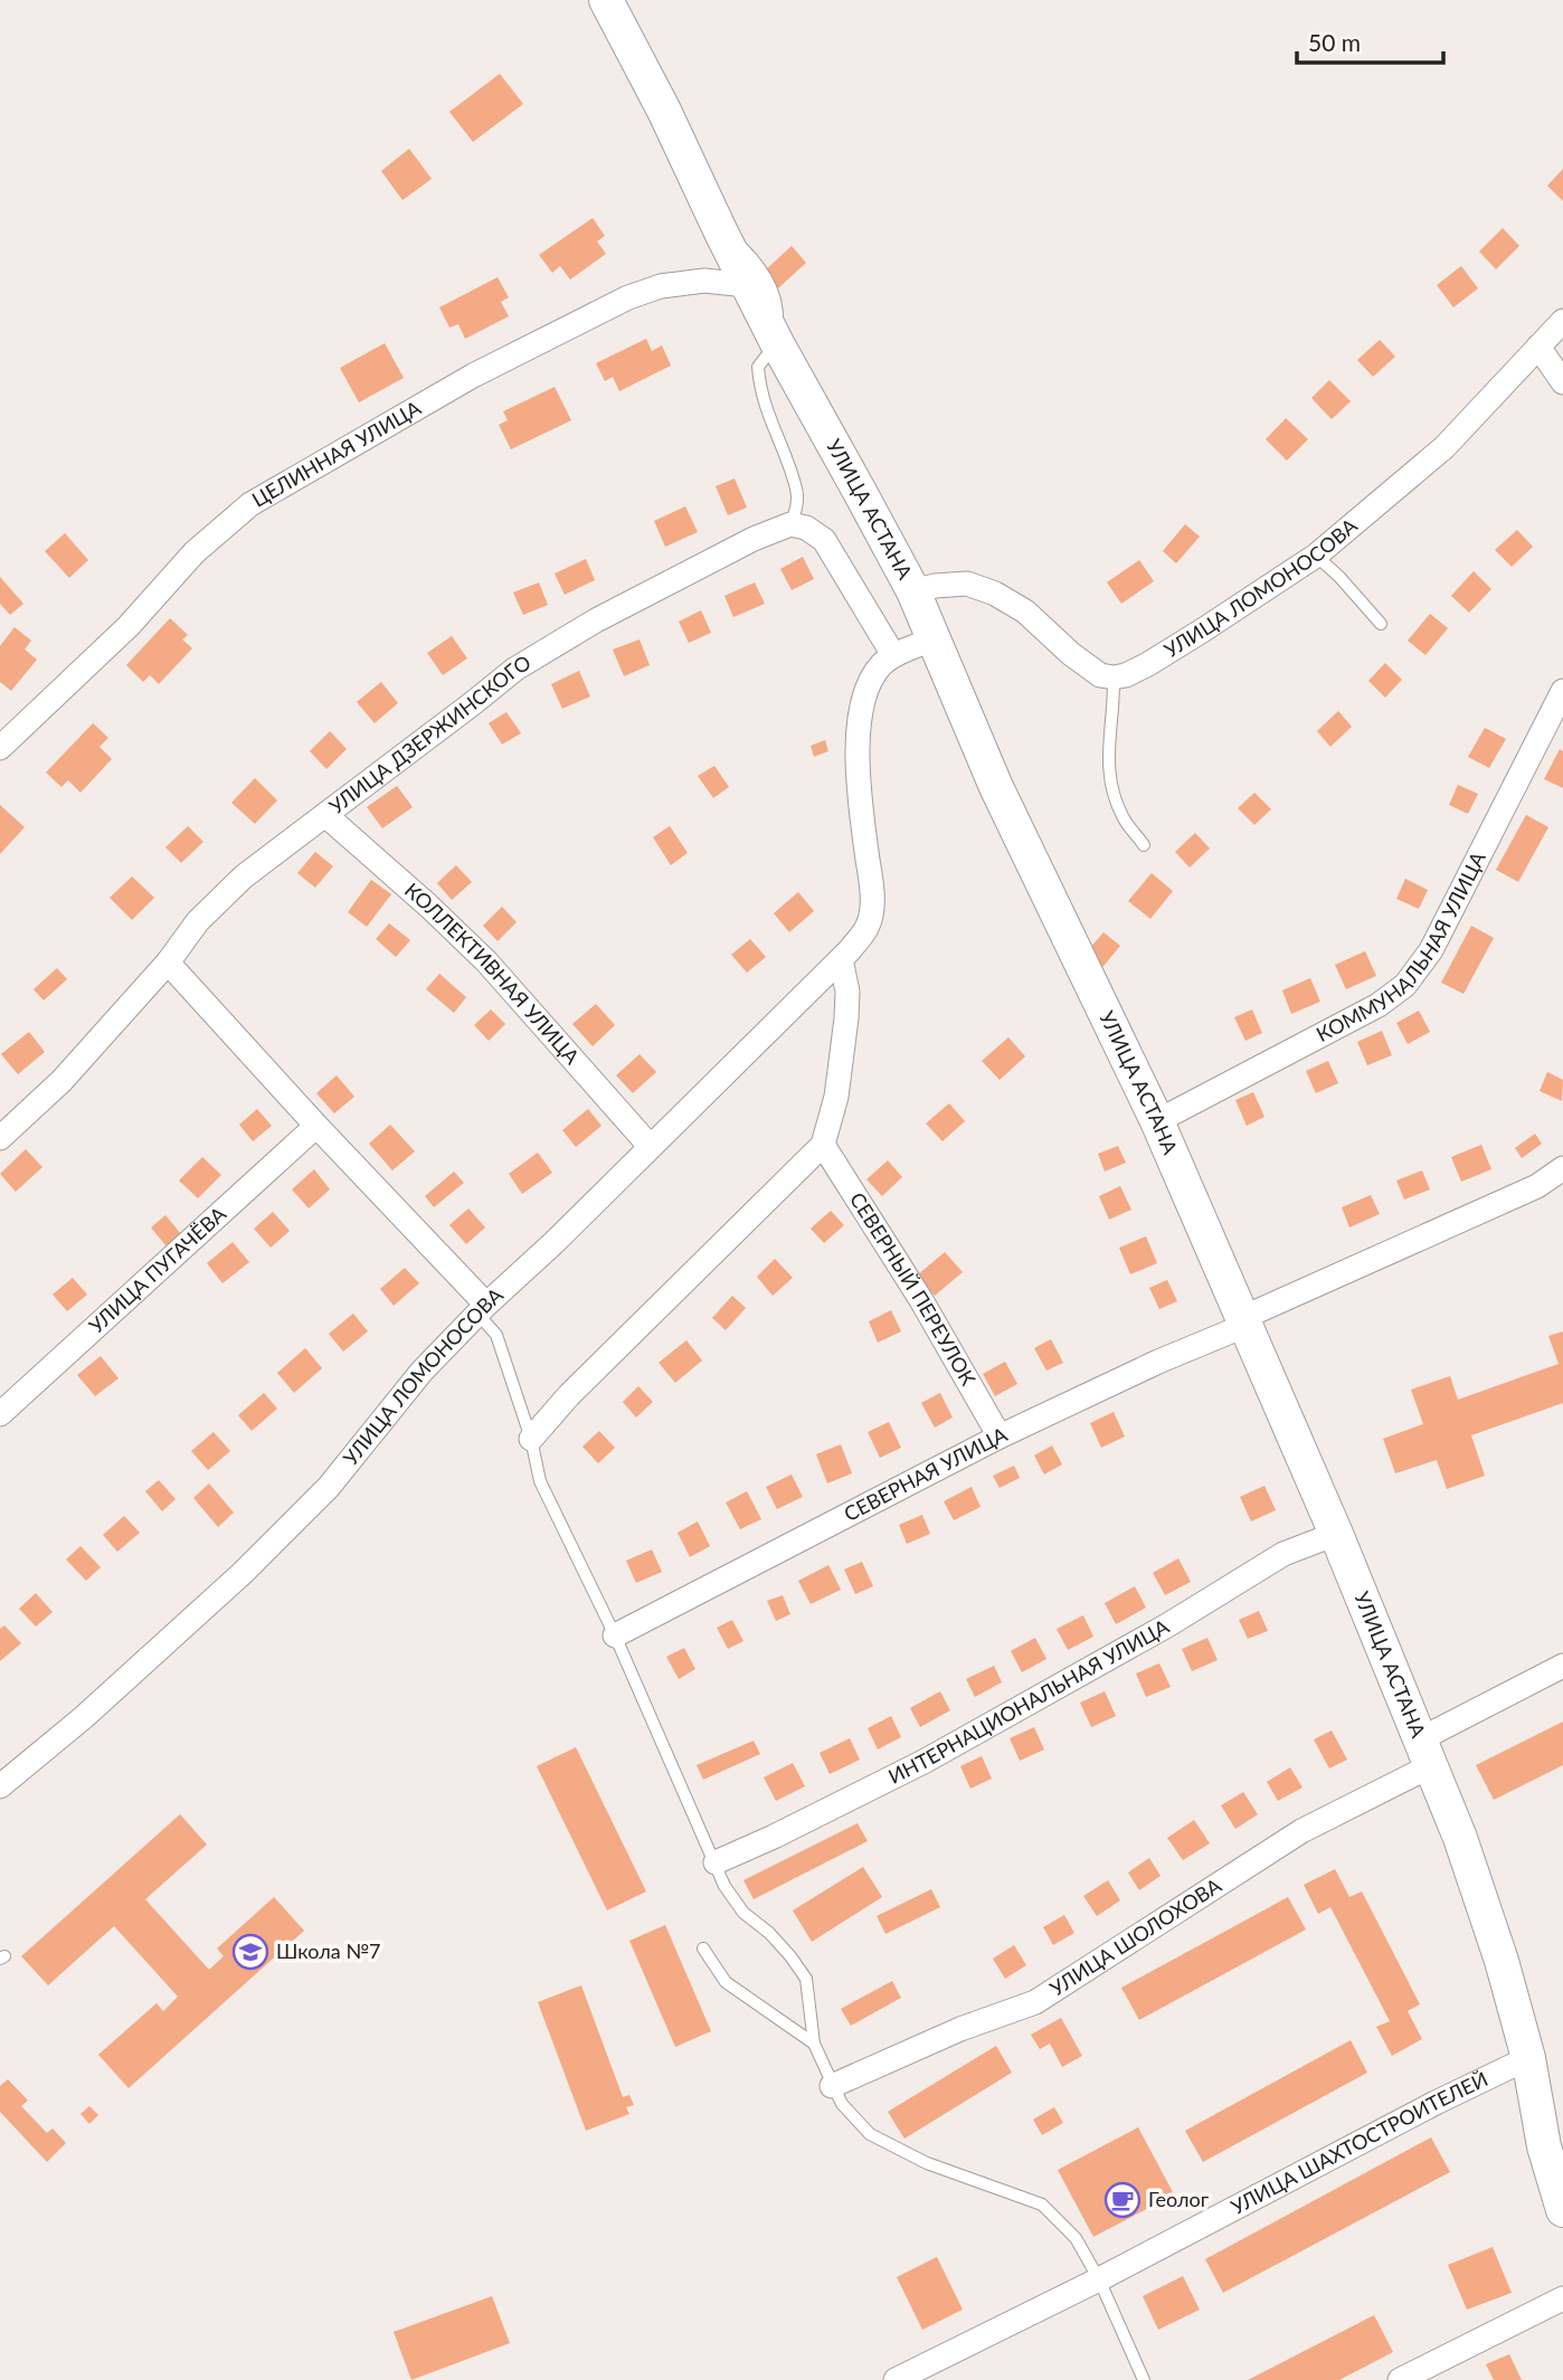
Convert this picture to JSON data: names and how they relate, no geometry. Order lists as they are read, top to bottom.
{
  "streets": {
    "street": [
      "ЦЕЛИННАЯ УЛИЦА",
      "УЛИЦА АСТАНА",
      "УЛИЦА ЛОМОНОСОВА",
      "УЛИЦА ДЗЕРЖИНСКОГО",
      "КОММУНАЛЬНАЯ УЛИЦА",
      "КОЛЛЕКТИВНАЯ УЛИЦА",
      "УЛИЦА ПУГАЧЁВА",
      "СЕВЕРНЫЙ ПЕРЕУЛОК",
      "СЕВЕРНАЯ УЛИЦА",
      "ИНТЕРНАЦИОНАЛЬНАЯ УЛИЦА",
      "УЛИЦА ШОЛОХОВА",
      "УЛИЦА ШАХТОСТРОИТЕЛЕЙ"
    ]
  },
  "crossings": [
    ["ЦЕЛИННАЯ УЛИЦА", "УЛИЦА АСТАНА"],
    ["УЛИЦА АСТАНА", "УЛИЦА ЛОМОНОСОВА"],
    ["УЛИЦА АСТАНА", "КОММУНАЛЬНАЯ УЛИЦА"],
    ["УЛИЦА АСТАНА", "СЕВЕРНАЯ УЛИЦА"],
    ["УЛИЦА АСТАНА", "ИНТЕРНАЦИОНАЛЬНАЯ УЛИЦА"],
    ["УЛИЦА АСТАНА", "УЛИЦА ШОЛОХОВА"],
    ["УЛИЦА АСТАНА", "УЛИЦА ШАХТОСТРОИТЕЛЕЙ"],
    ["УЛИЦА ЛОМОНОСОВА", "КОЛЛЕКТИВНАЯ УЛИЦА"],
    ["УЛИЦА ДЗЕРЖИНСКОГО", "КОЛЛЕКТИВНАЯ УЛИЦА"],
    ["СЕВЕРНЫЙ ПЕРЕУЛОК", "СЕВЕРНАЯ УЛИЦА"]
  ],
  "places": {
    "school or university": ["Школа №7"],
    "cafe": ["Геолог"]
  },
  "scale_bar": "50 m"
}
